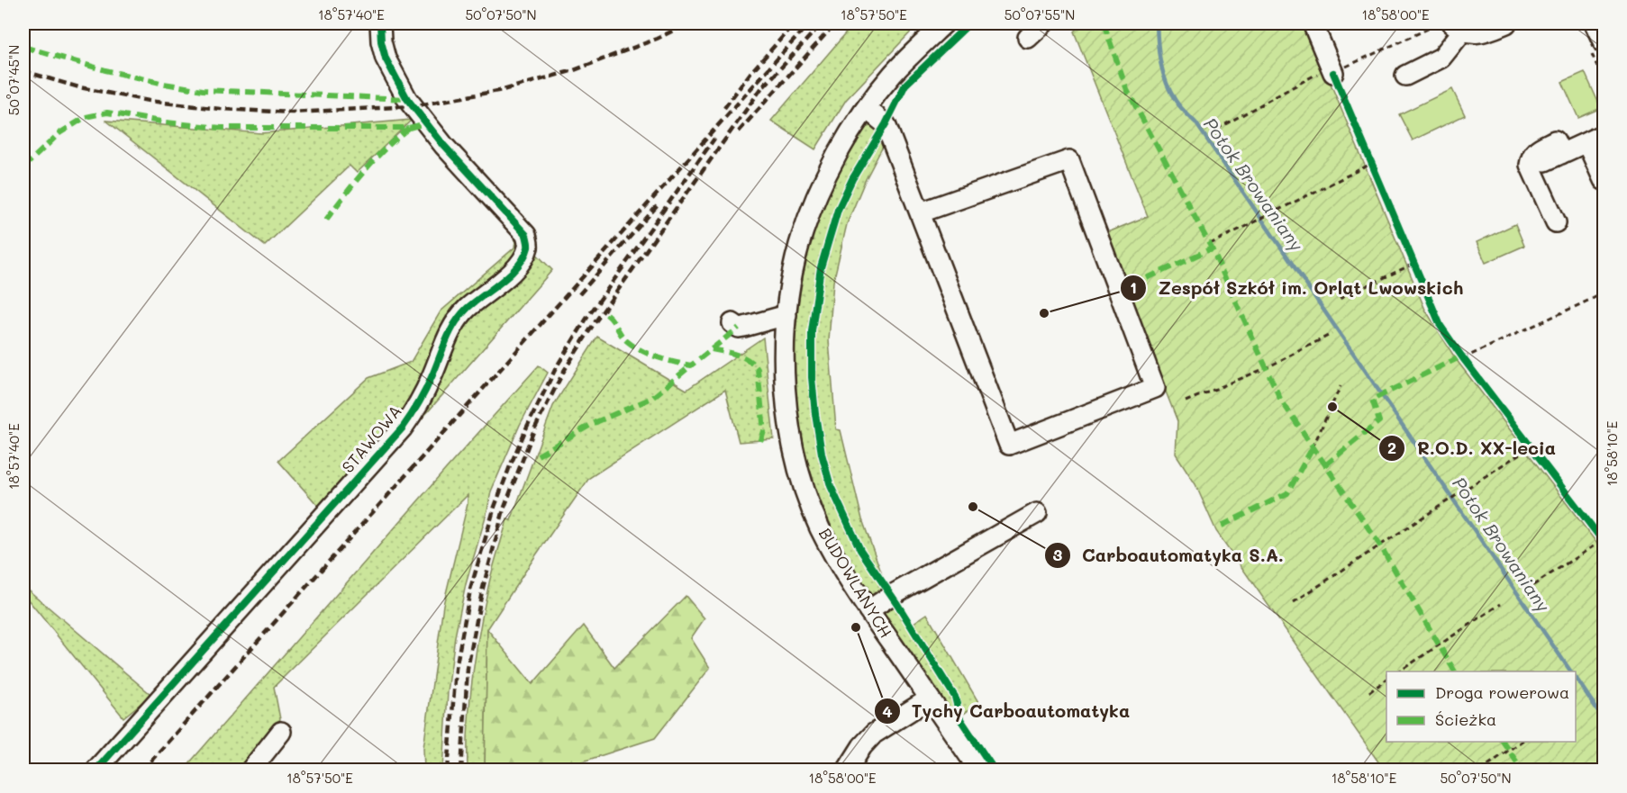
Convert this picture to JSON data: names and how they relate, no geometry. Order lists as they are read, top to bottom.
{
  "streets": {
    "street": ["STAWOWA", "BUDOWLANYCH"]
  },
  "water": ["Potok Browaniany"],
  "places": [
    "Zespół Szkół im. Orląt Lwowskich",
    "R.O.D. XX-lecia",
    "Carboautomatyka S.A.",
    "Tychy Carboautomatyka"
  ],
  "legend": ["Droga rowerowa", "Ścieżka"],
  "coordinates": [
    "18°57'40\"E",
    "50°07'50\"N",
    "18°57'50\"E",
    "50°07'55\"N",
    "18°58'00\"E",
    "50°07'45\"N",
    "18°58'10\"E"
  ]
}
